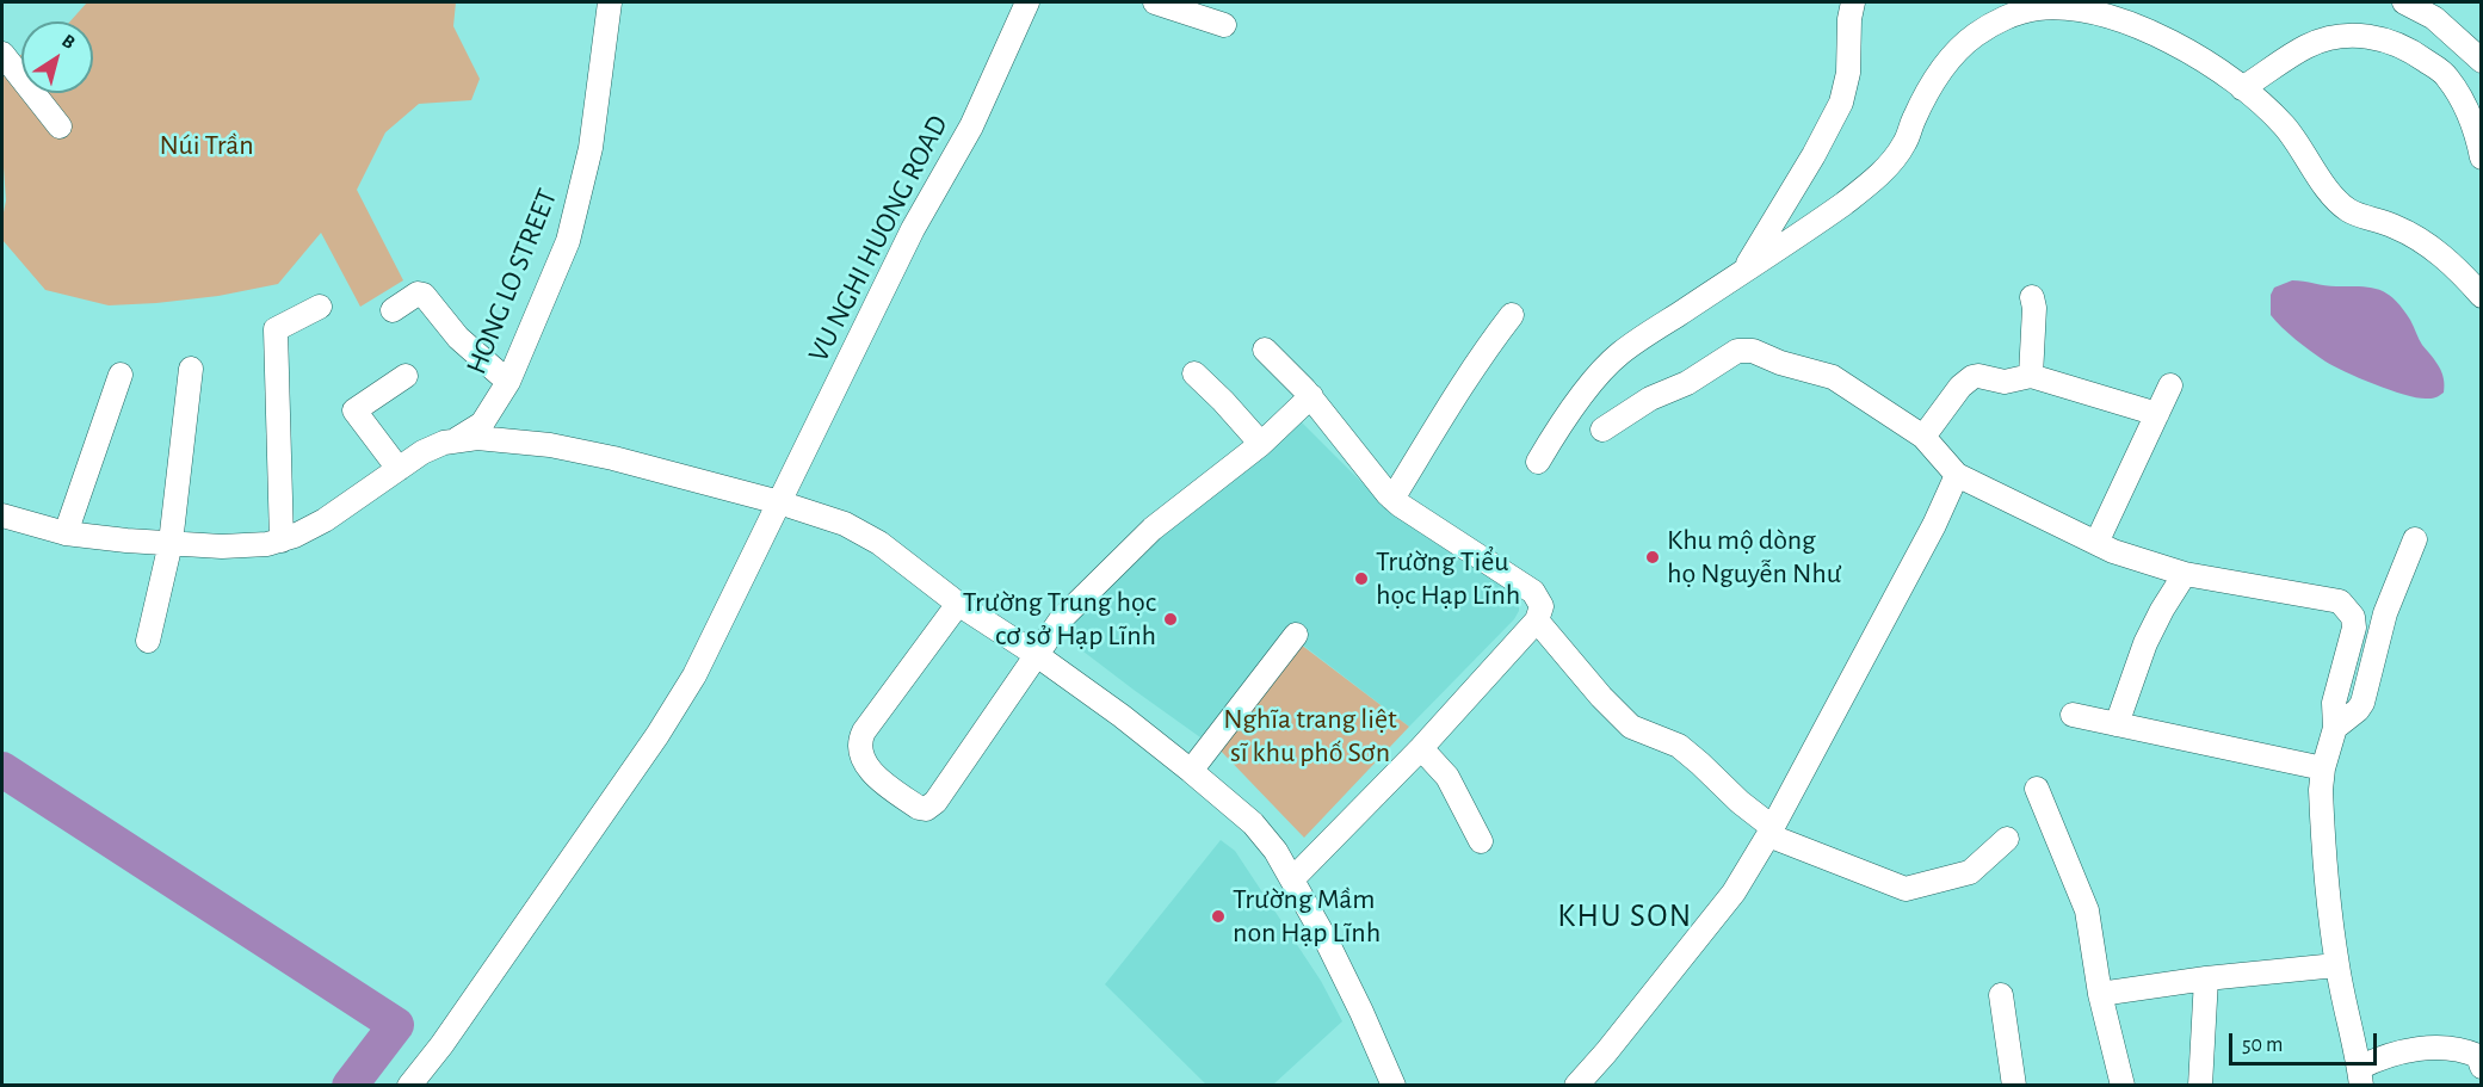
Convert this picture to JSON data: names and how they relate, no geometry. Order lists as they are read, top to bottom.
{
  "streets": {
    "street": ["VU NGHI HUONG ROAD", "HONG LO STREET"]
  },
  "districts": ["KHU SON"],
  "parks": ["Núi Trần", "Nghĩa trang liệt sĩ khu phố Sơn"],
  "places": [
    "Khu mộ dòng họ Nguyễn Như",
    "Trường Tiểu học Hạp Lĩnh",
    "Trường Trung học cơ sở Hạp Lĩnh",
    "Trường Mầm non Hạp Lĩnh"
  ],
  "scale_bar": "50 m",
  "north": "top right"
}
